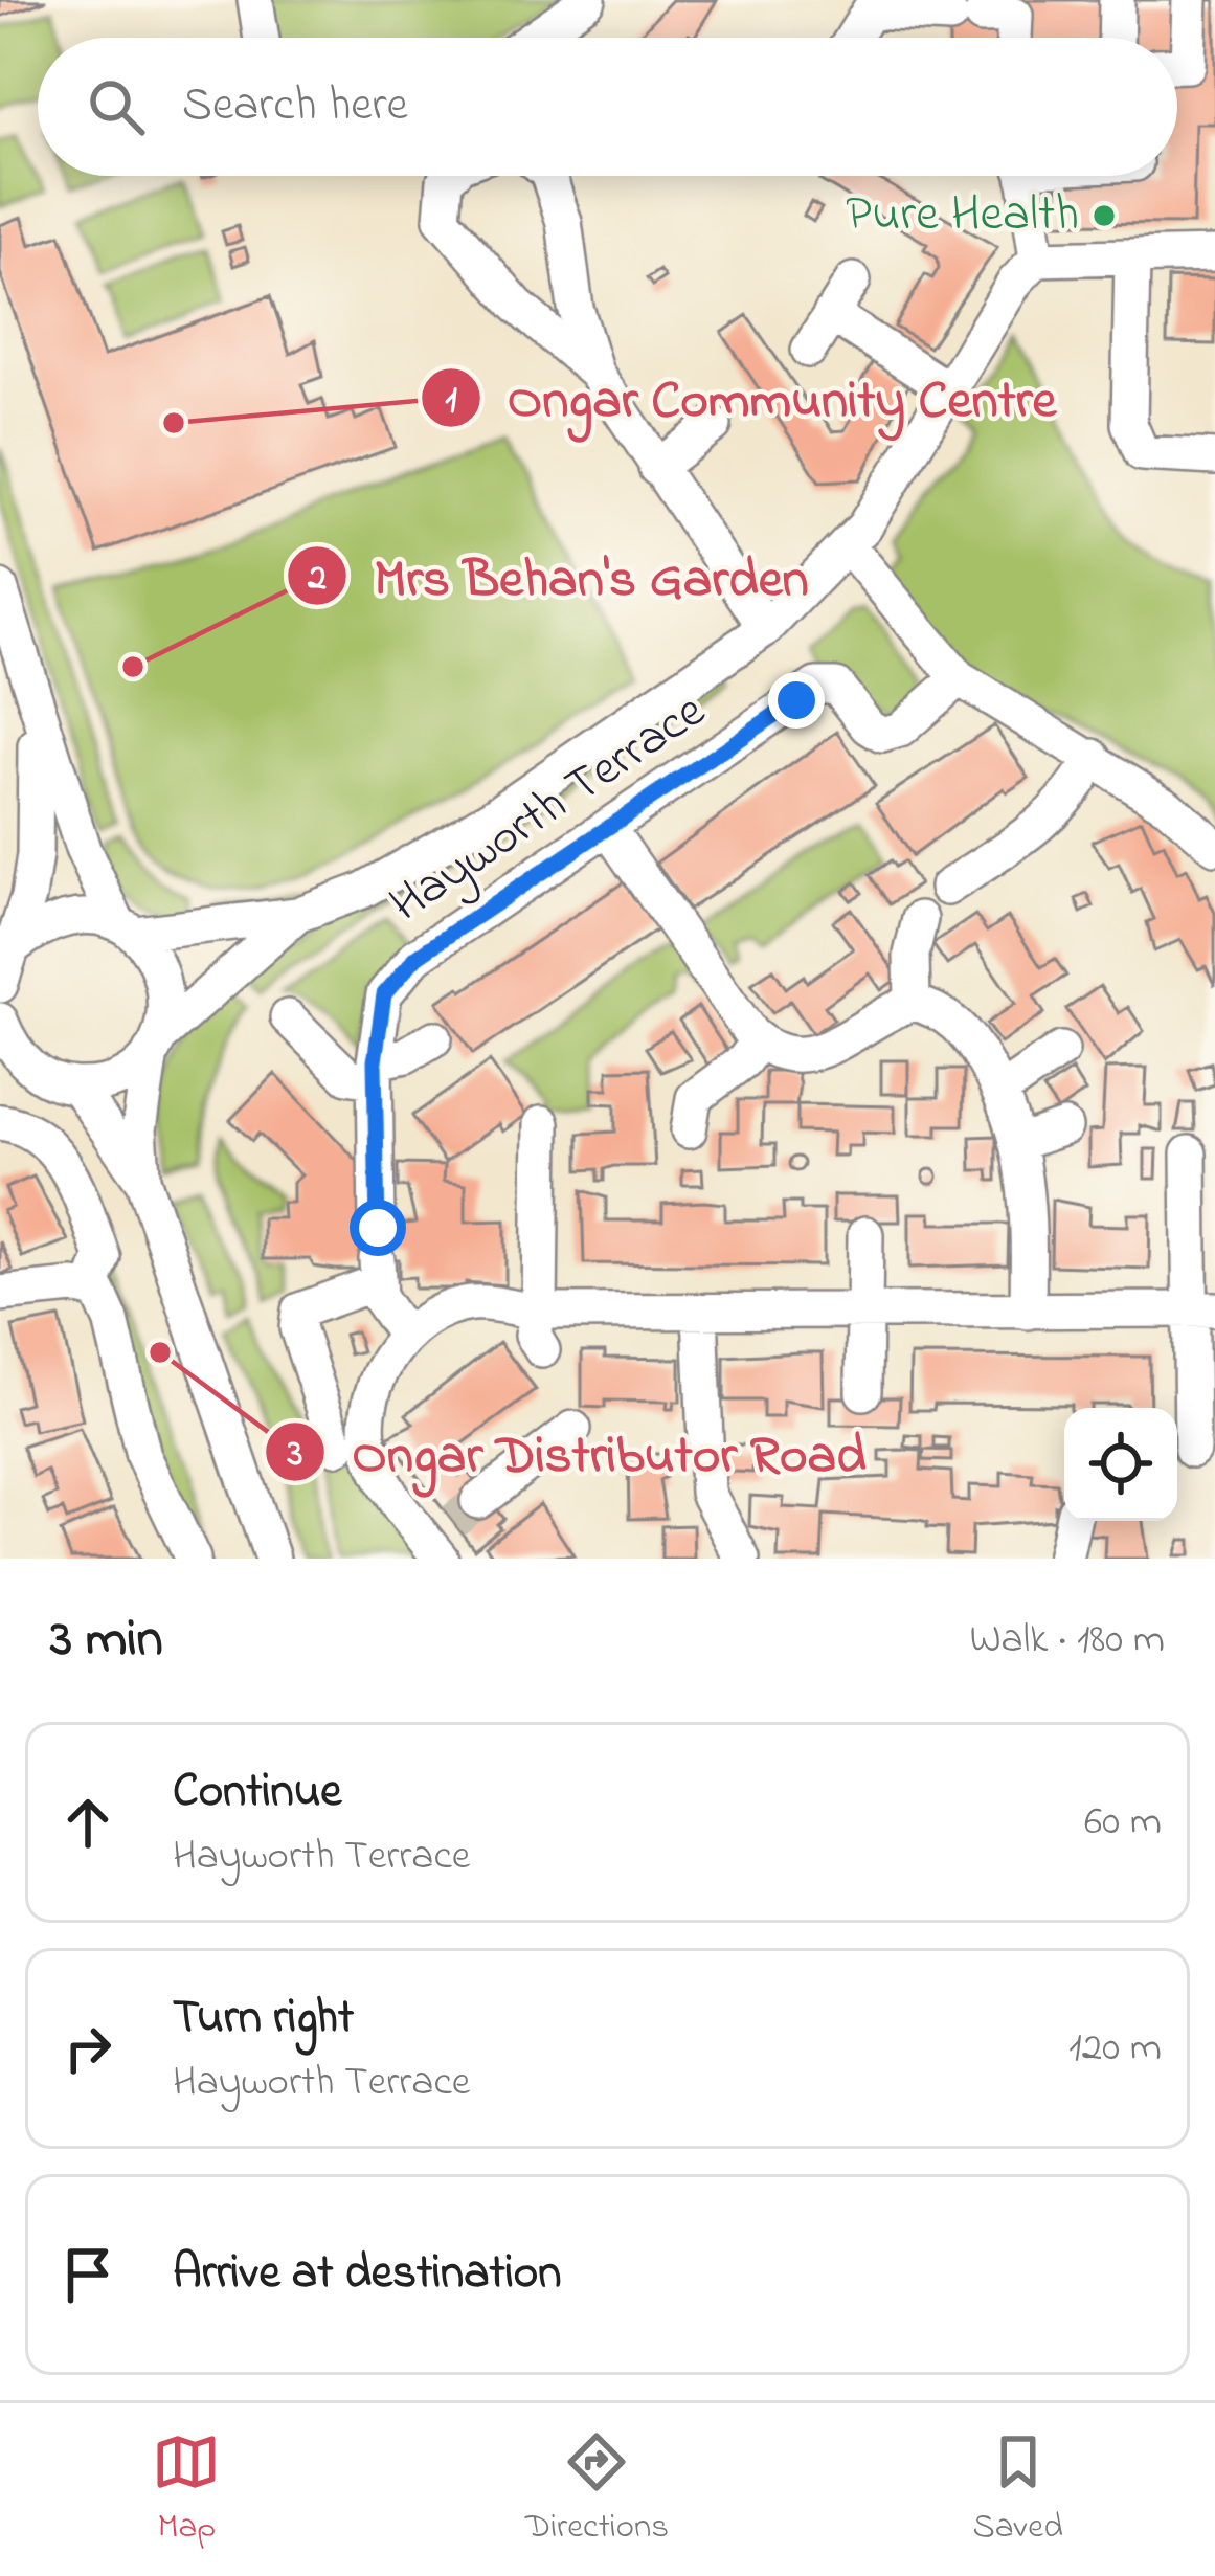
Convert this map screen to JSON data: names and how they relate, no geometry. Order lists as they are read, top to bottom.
{
  "streets": {
    "street": ["Hayworth Terrace"]
  },
  "places": [
    "Pure Health",
    "Ongar Community Centre",
    "Mrs Behan's Garden",
    "Ongar Distributor Road"
  ],
  "page": {
    "search": "Search here",
    "heading": ["3 min", "Walk · 180 m"],
    "list": [
      ["Continue", "Hayworth Terrace", "60 m"],
      ["Turn right", "Hayworth Terrace", "120 m"],
      "Arrive at destination"
    ],
    "nav": ["Map", "Directions", "Saved"]
  }
}
